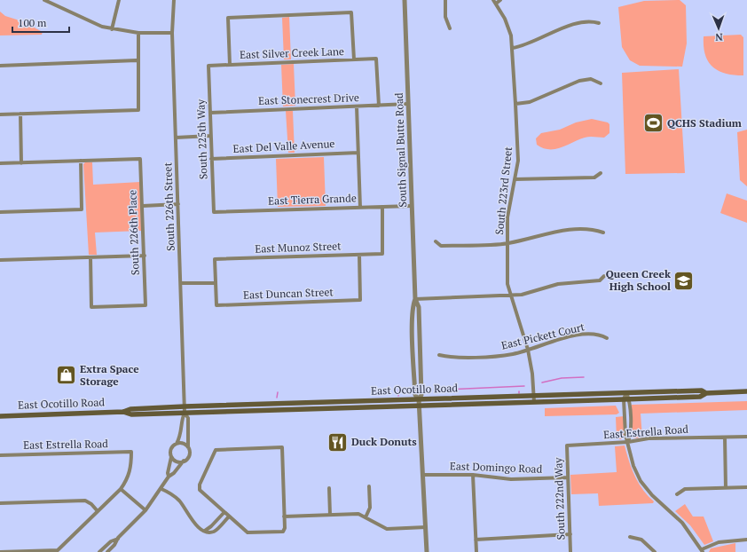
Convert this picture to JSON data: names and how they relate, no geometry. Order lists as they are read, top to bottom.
{
  "streets": {
    "main road": ["East Ocotillo Road"],
    "street": [
      "East Silver Creek Lane",
      "East Stonecrest Drive",
      "South 225th Way",
      "East Del Valle Avenue",
      "South Signal Butte Road",
      "South 223rd Street",
      "East Tierra Grande",
      "South 226th Street",
      "South 226th Place",
      "East Munoz Street",
      "East Duncan Street",
      "East Pickett Court",
      "East Estrella Road",
      "East Domingo Road",
      "South 222nd Way"
    ]
  },
  "crossings": [
    ["East Silver Creek Lane", "East Stonecrest Drive"],
    ["East Silver Creek Lane", "South 225th Way"],
    ["East Stonecrest Drive", "South 225th Way"],
    ["East Stonecrest Drive", "South Signal Butte Road"],
    ["South 225th Way", "East Del Valle Avenue"],
    ["South 225th Way", "East Tierra Grande"],
    ["South Signal Butte Road", "East Tierra Grande"],
    ["South Signal Butte Road", "East Ocotillo Road"],
    ["South Signal Butte Road", "East Domingo Road"],
    ["South 223rd Street", "East Pickett Court"],
    ["South 223rd Street", "East Ocotillo Road"],
    ["East Tierra Grande", "East Munoz Street"],
    ["South 226th Street", "East Ocotillo Road"],
    ["East Munoz Street", "East Duncan Street"],
    ["East Estrella Road", "South 222nd Way"],
    ["East Domingo Road", "South 222nd Way"]
  ],
  "places": {
    "sports": ["QCHS Stadium"],
    "school or university": ["Queen Creek High School"],
    "shop": ["Extra Space Storage"],
    "restaurant": ["Duck Donuts"]
  },
  "scale_bar": "100 m",
  "north": "bottom"
}
